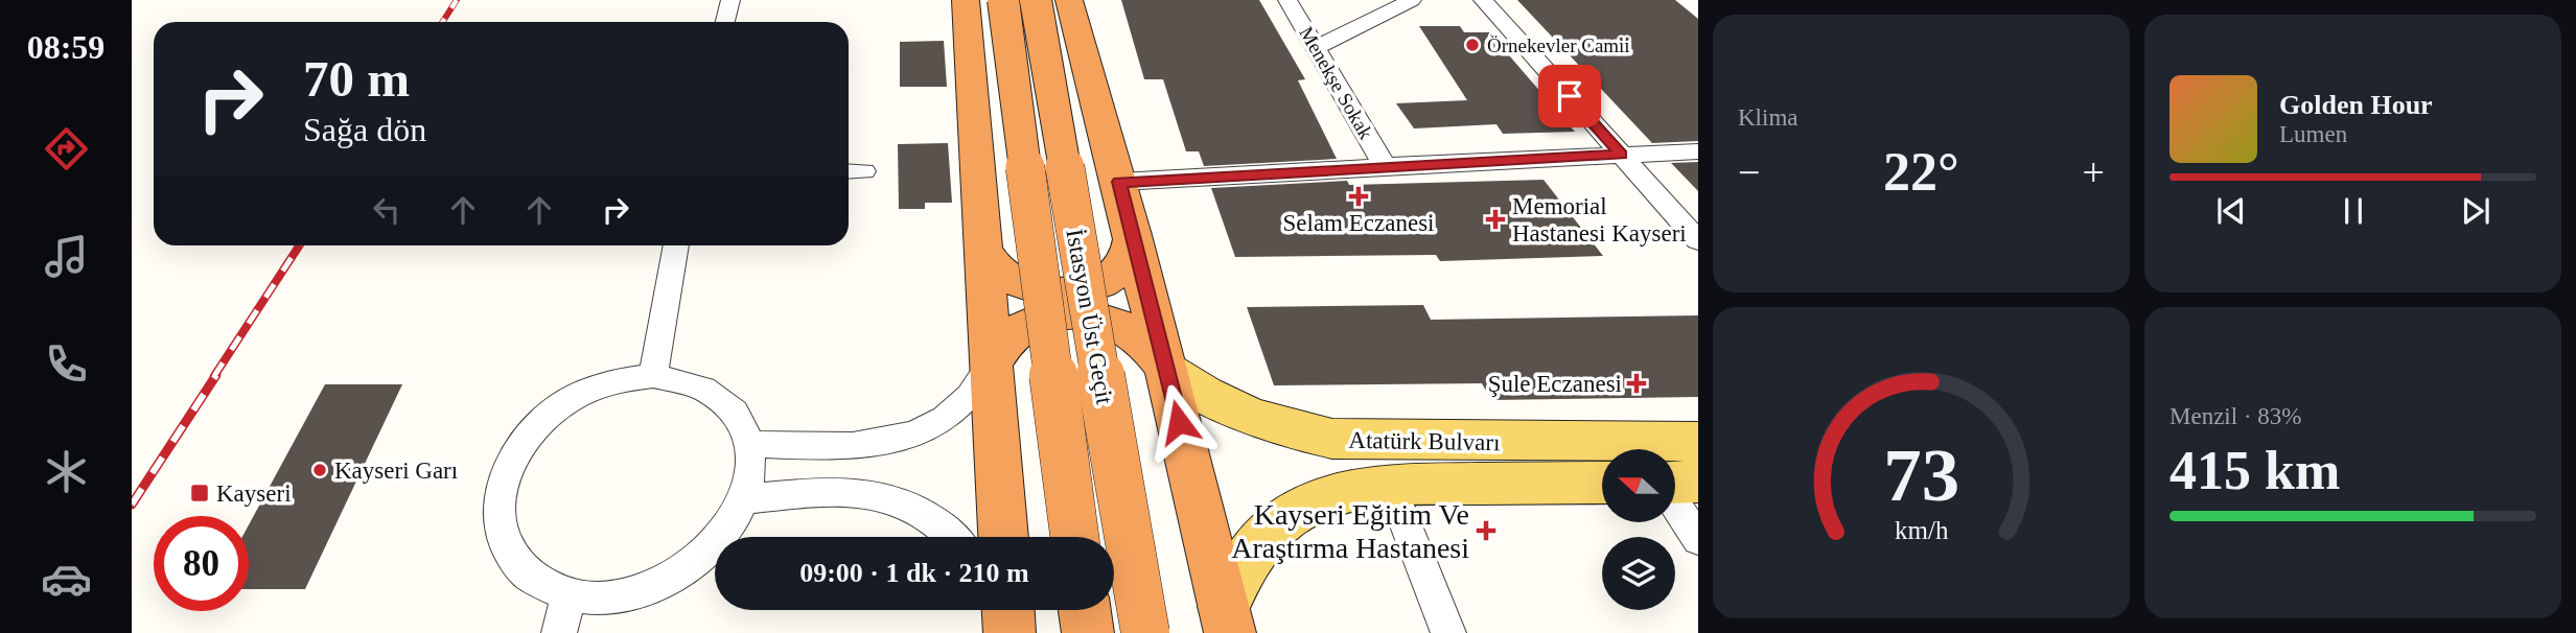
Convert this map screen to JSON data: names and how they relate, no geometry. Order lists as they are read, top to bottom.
{
  "streets": {
    "highway": ["İstasyon Üst Geçit"],
    "main road": ["Atatürk Bulvarı"],
    "street": ["Menekşe Sokak"]
  },
  "places": {
    "other": ["Örnekevler Camii", "Kayseri Garı"],
    "health": [
      "Selam Eczanesi",
      "Memorial Hastanesi Kayseri",
      "Şule Eczanesi",
      "Kayseri Eğitim Ve Araştırma Hastanesi"
    ],
    "transit": ["Kayseri"]
  },
  "north": "left",
  "page": {
    "tabs": "08:59",
    "tile": [
      "Klima",
      ["Menzil · 83%", "415 km"]
    ],
    "turn": ["70 m", "Sağa dön"],
    "song": ["Golden Hour", "Lumen"],
    "heat": ["−", "22°", "+"],
    "limit": "80",
    "trip": "09:00 · 1 dk · 210 m",
    "gauge": ["73", "km/h"]
  }
}
